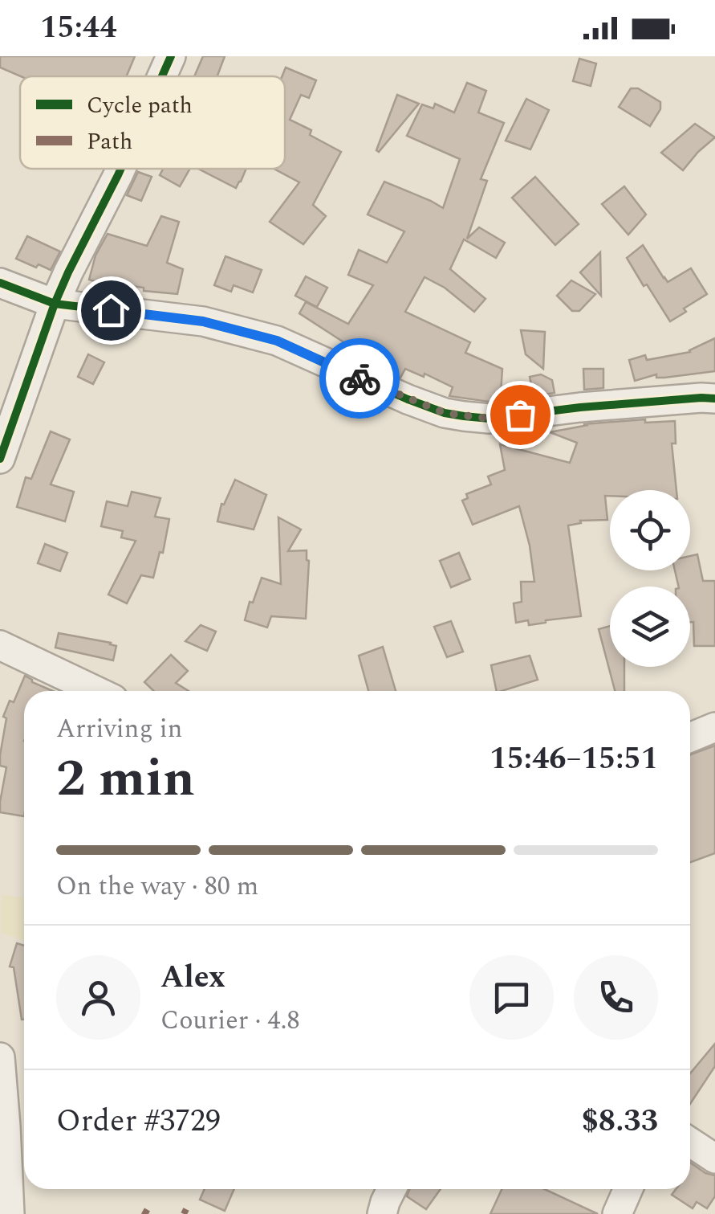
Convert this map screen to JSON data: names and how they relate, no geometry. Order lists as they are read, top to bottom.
{
  "legend": ["Cycle path", "Path"],
  "page": {
    "status": "15:44",
    "heading": ["2 min", "Arriving in", "15:46–15:51"],
    "panel": [
      "Alex",
      "Courier · 4.8",
      "Order #3729",
      "$8.33"
    ],
    "bar": "On the way · 80 m"
  }
}
